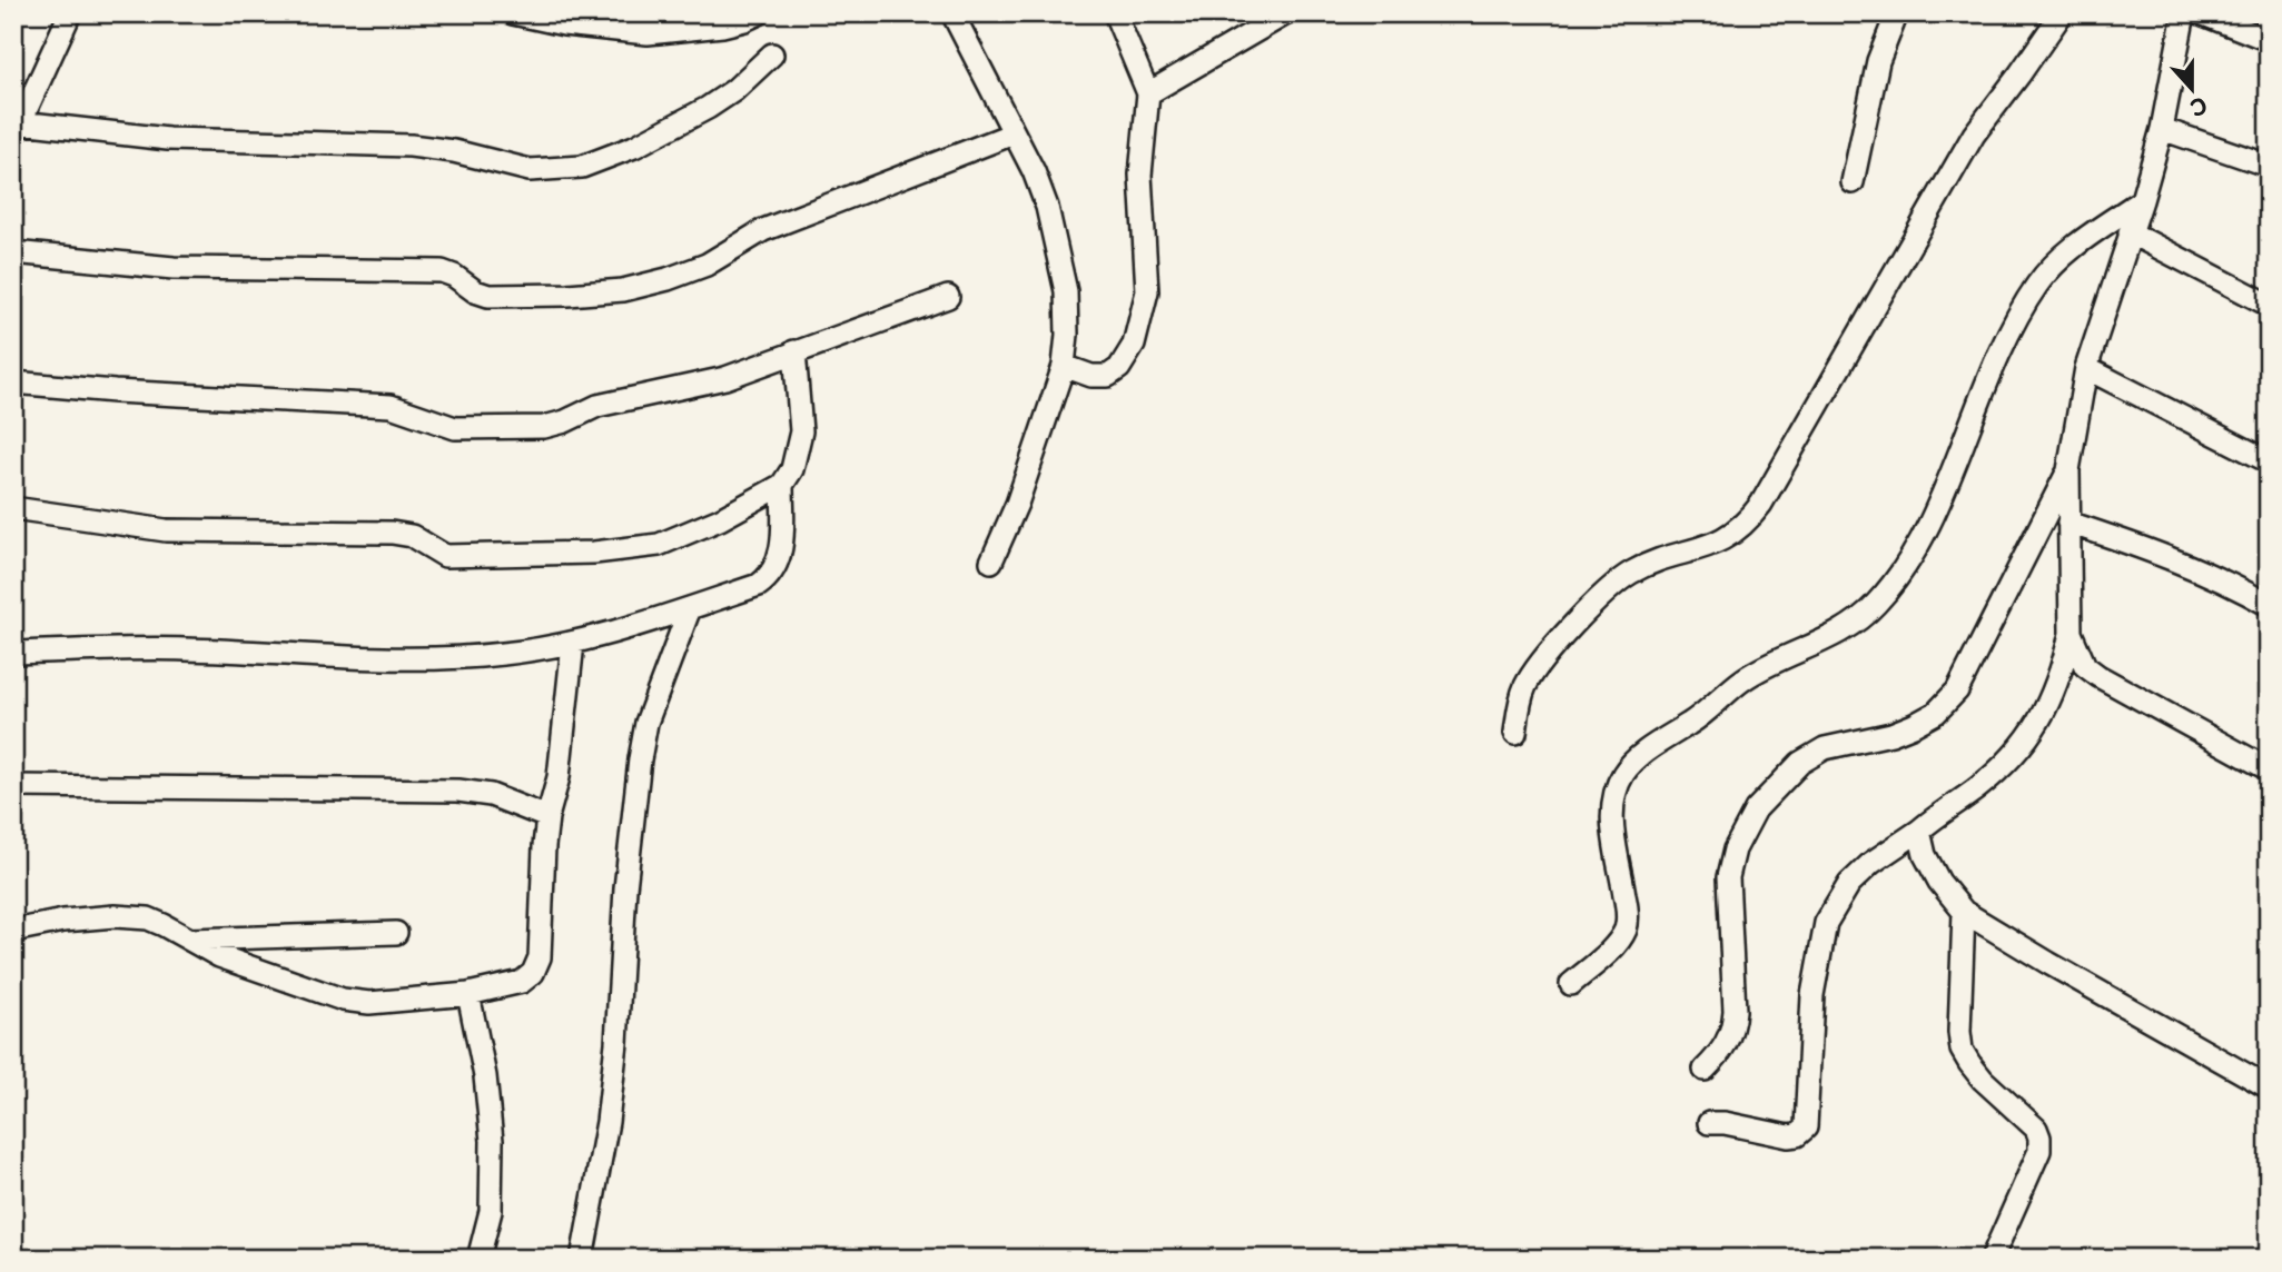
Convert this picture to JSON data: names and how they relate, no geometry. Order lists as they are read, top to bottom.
{
  "north": "bottom"
}
